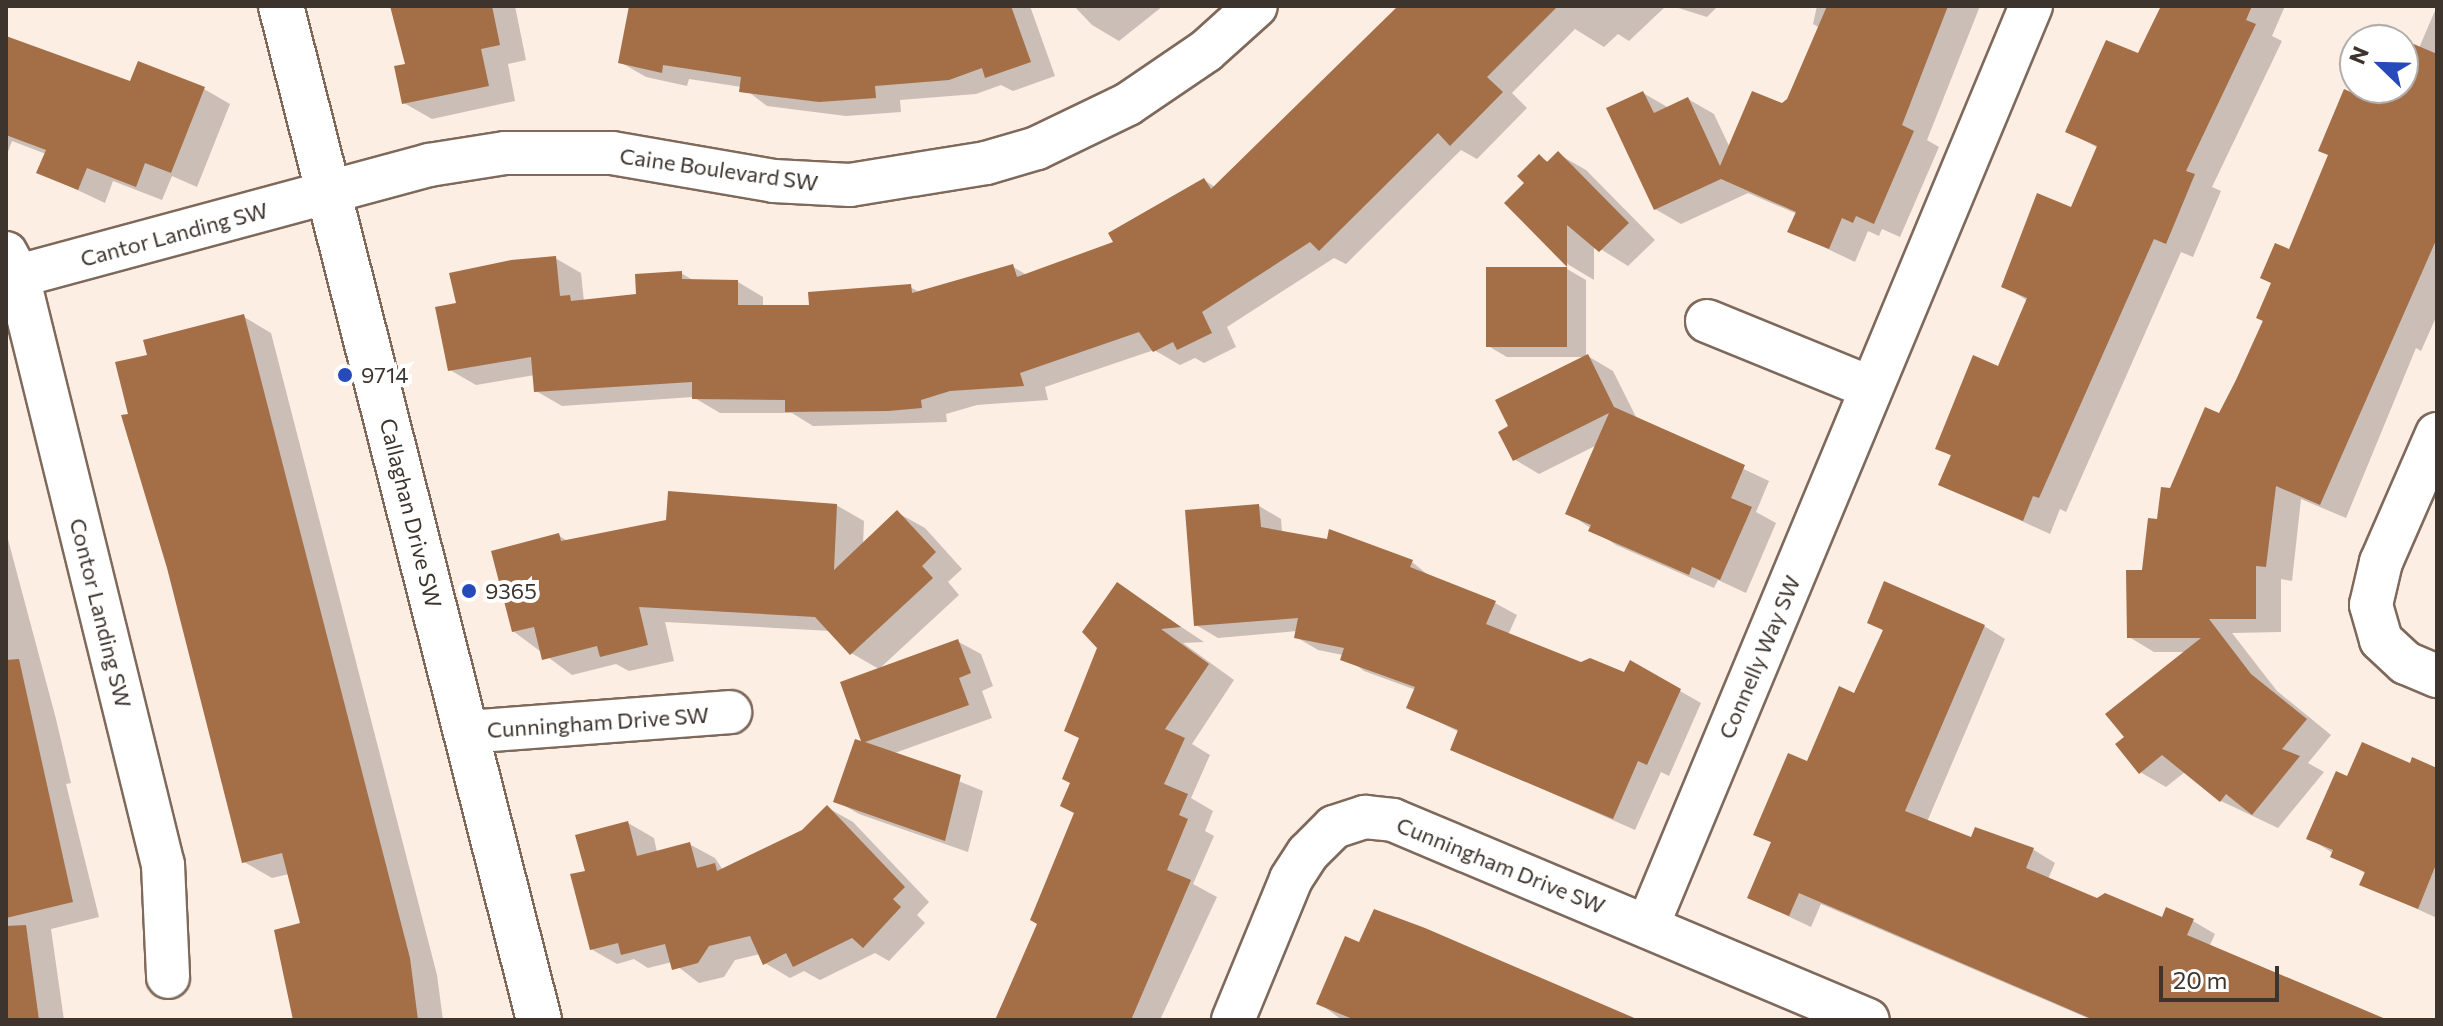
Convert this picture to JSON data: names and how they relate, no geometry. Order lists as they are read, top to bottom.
{
  "streets": {
    "street": [
      "Caine Boulevard SW",
      "Cantor Landing SW",
      "Callaghan Drive SW",
      "Contor Landing SW",
      "Connelly Way SW",
      "Cunningham Drive SW"
    ]
  },
  "crossings": [
    ["Caine Boulevard SW", "Cantor Landing SW"],
    ["Caine Boulevard SW", "Callaghan Drive SW"],
    ["Cantor Landing SW", "Callaghan Drive SW"],
    ["Cantor Landing SW", "Contor Landing SW"],
    ["Callaghan Drive SW", "Cunningham Drive SW"],
    ["Connelly Way SW", "Cunningham Drive SW"]
  ],
  "places": ["9714", "9365"],
  "scale_bar": "20 m",
  "north": "top left"
}
